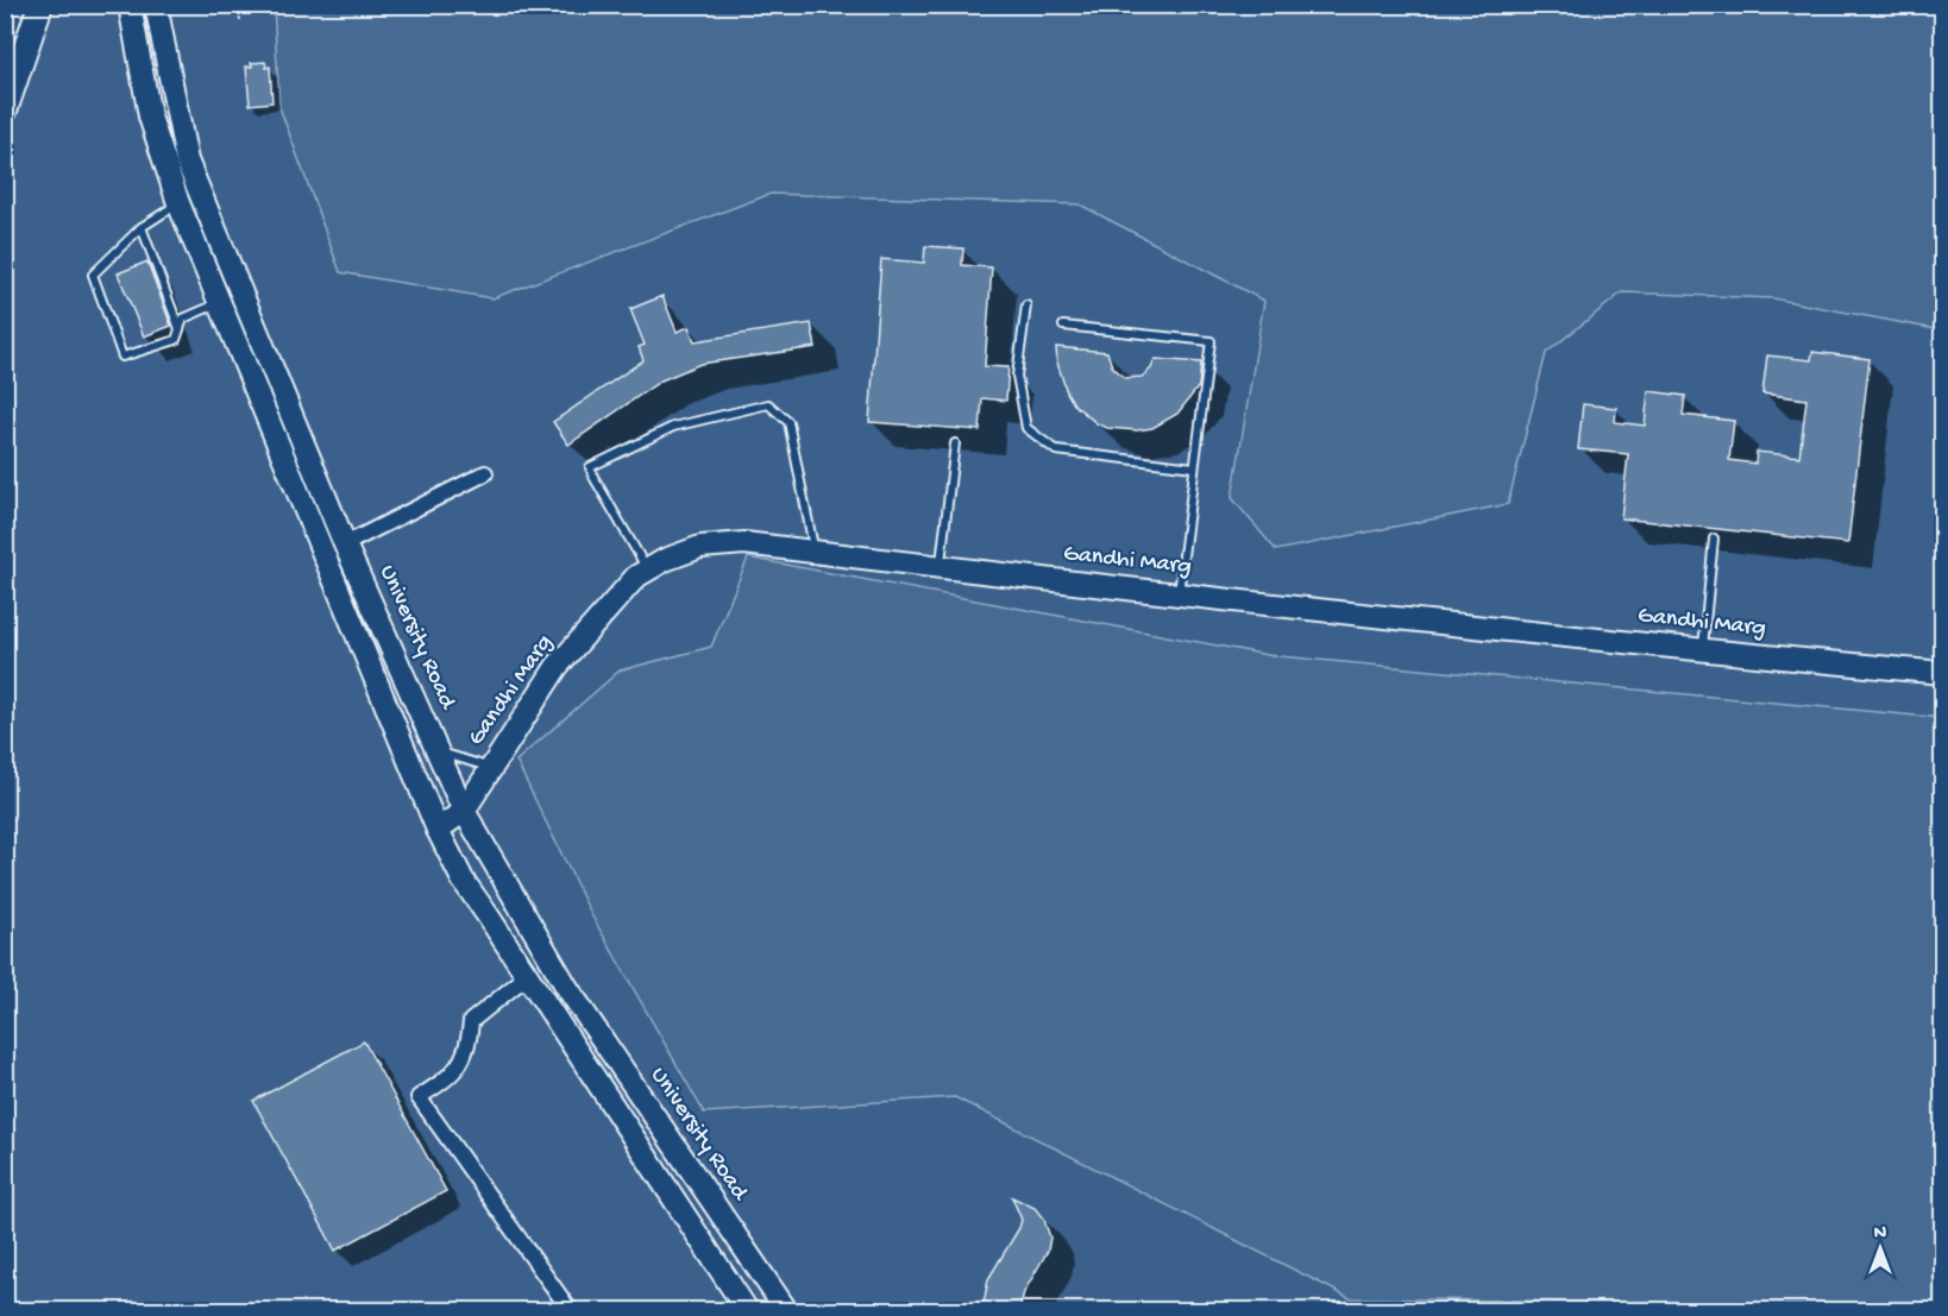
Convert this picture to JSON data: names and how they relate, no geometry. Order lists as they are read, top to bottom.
{
  "streets": {
    "main road": ["Gandhi Marg", "University Road"]
  },
  "crossings": [
    ["Gandhi Marg", "University Road"]
  ],
  "north": "top"
}
